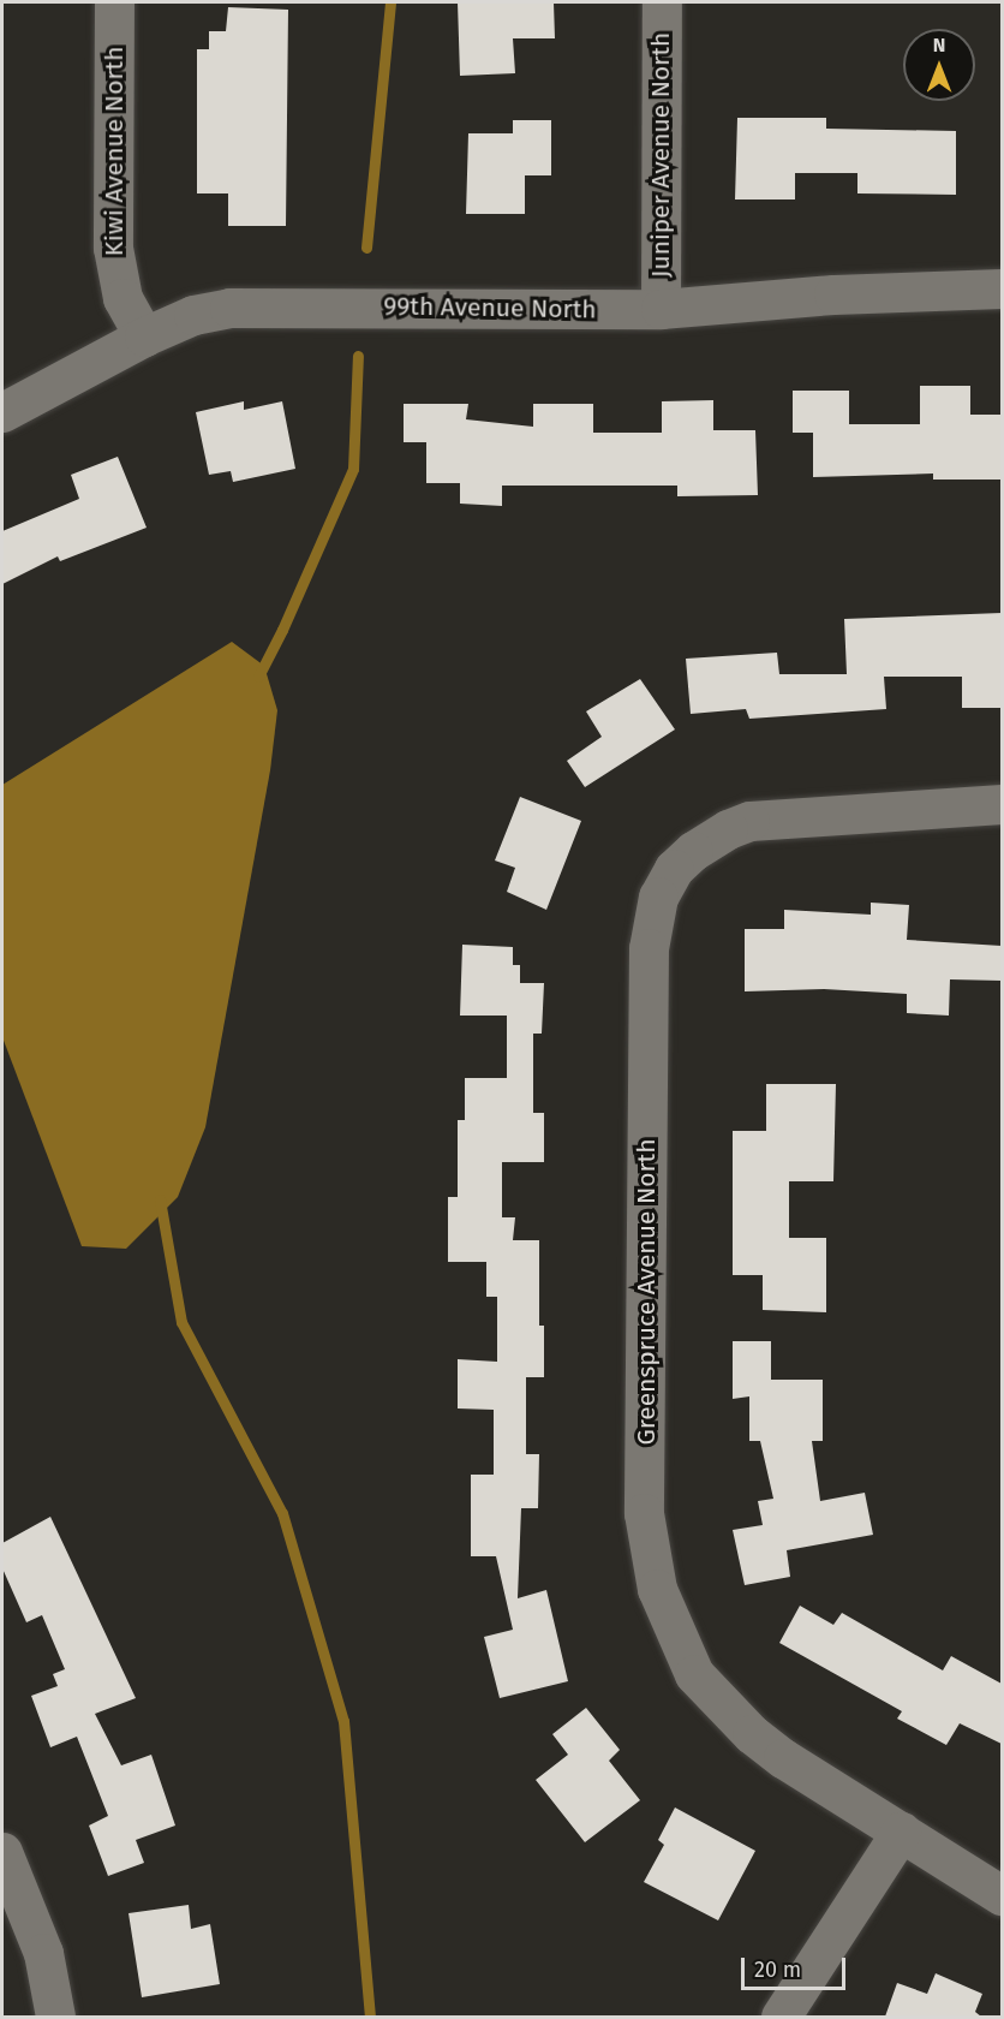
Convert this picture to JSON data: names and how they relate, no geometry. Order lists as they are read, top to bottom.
{
  "streets": {
    "street": [
      "Kiwi Avenue North",
      "Juniper Avenue North",
      "99th Avenue North",
      "Greenspruce Avenue North"
    ]
  },
  "crossings": [
    ["Kiwi Avenue North", "99th Avenue North"],
    ["Juniper Avenue North", "99th Avenue North"]
  ],
  "scale_bar": "20 m",
  "north": "top"
}
